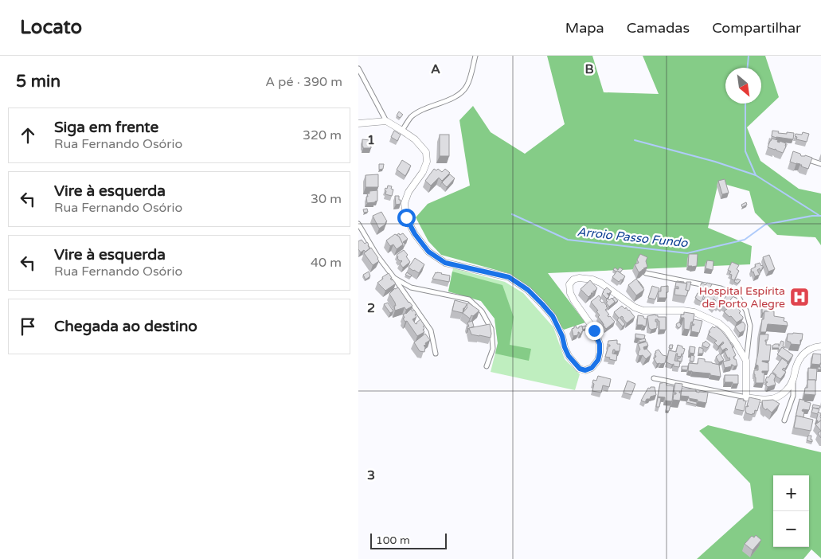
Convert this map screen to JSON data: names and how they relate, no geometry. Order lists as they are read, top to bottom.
{
  "water": ["Arroio Passo Fundo"],
  "places": {
    "hospital": ["Hospital Espírita de Porto Alegre"]
  },
  "scale_bar": "100 m",
  "north": "bottom right",
  "page": {
    "header": "Locato",
    "nav": ["Mapa", "Camadas", "Compartilhar"],
    "heading": ["5 min", "A pé · 390 m"],
    "list": [
      ["Siga em frente", "Rua Fernando Osório", "320 m"],
      ["Vire à esquerda", "Rua Fernando Osório", "30 m"],
      ["Vire à esquerda", "Rua Fernando Osório", "40 m"],
      "Chegada ao destino"
    ],
    "map_buttons": ["+", "−"],
    "scale": "100 m"
  },
  "grid": {
    "columns": ["A", "B"],
    "rows": ["1", "2", "3"]
  }
}
